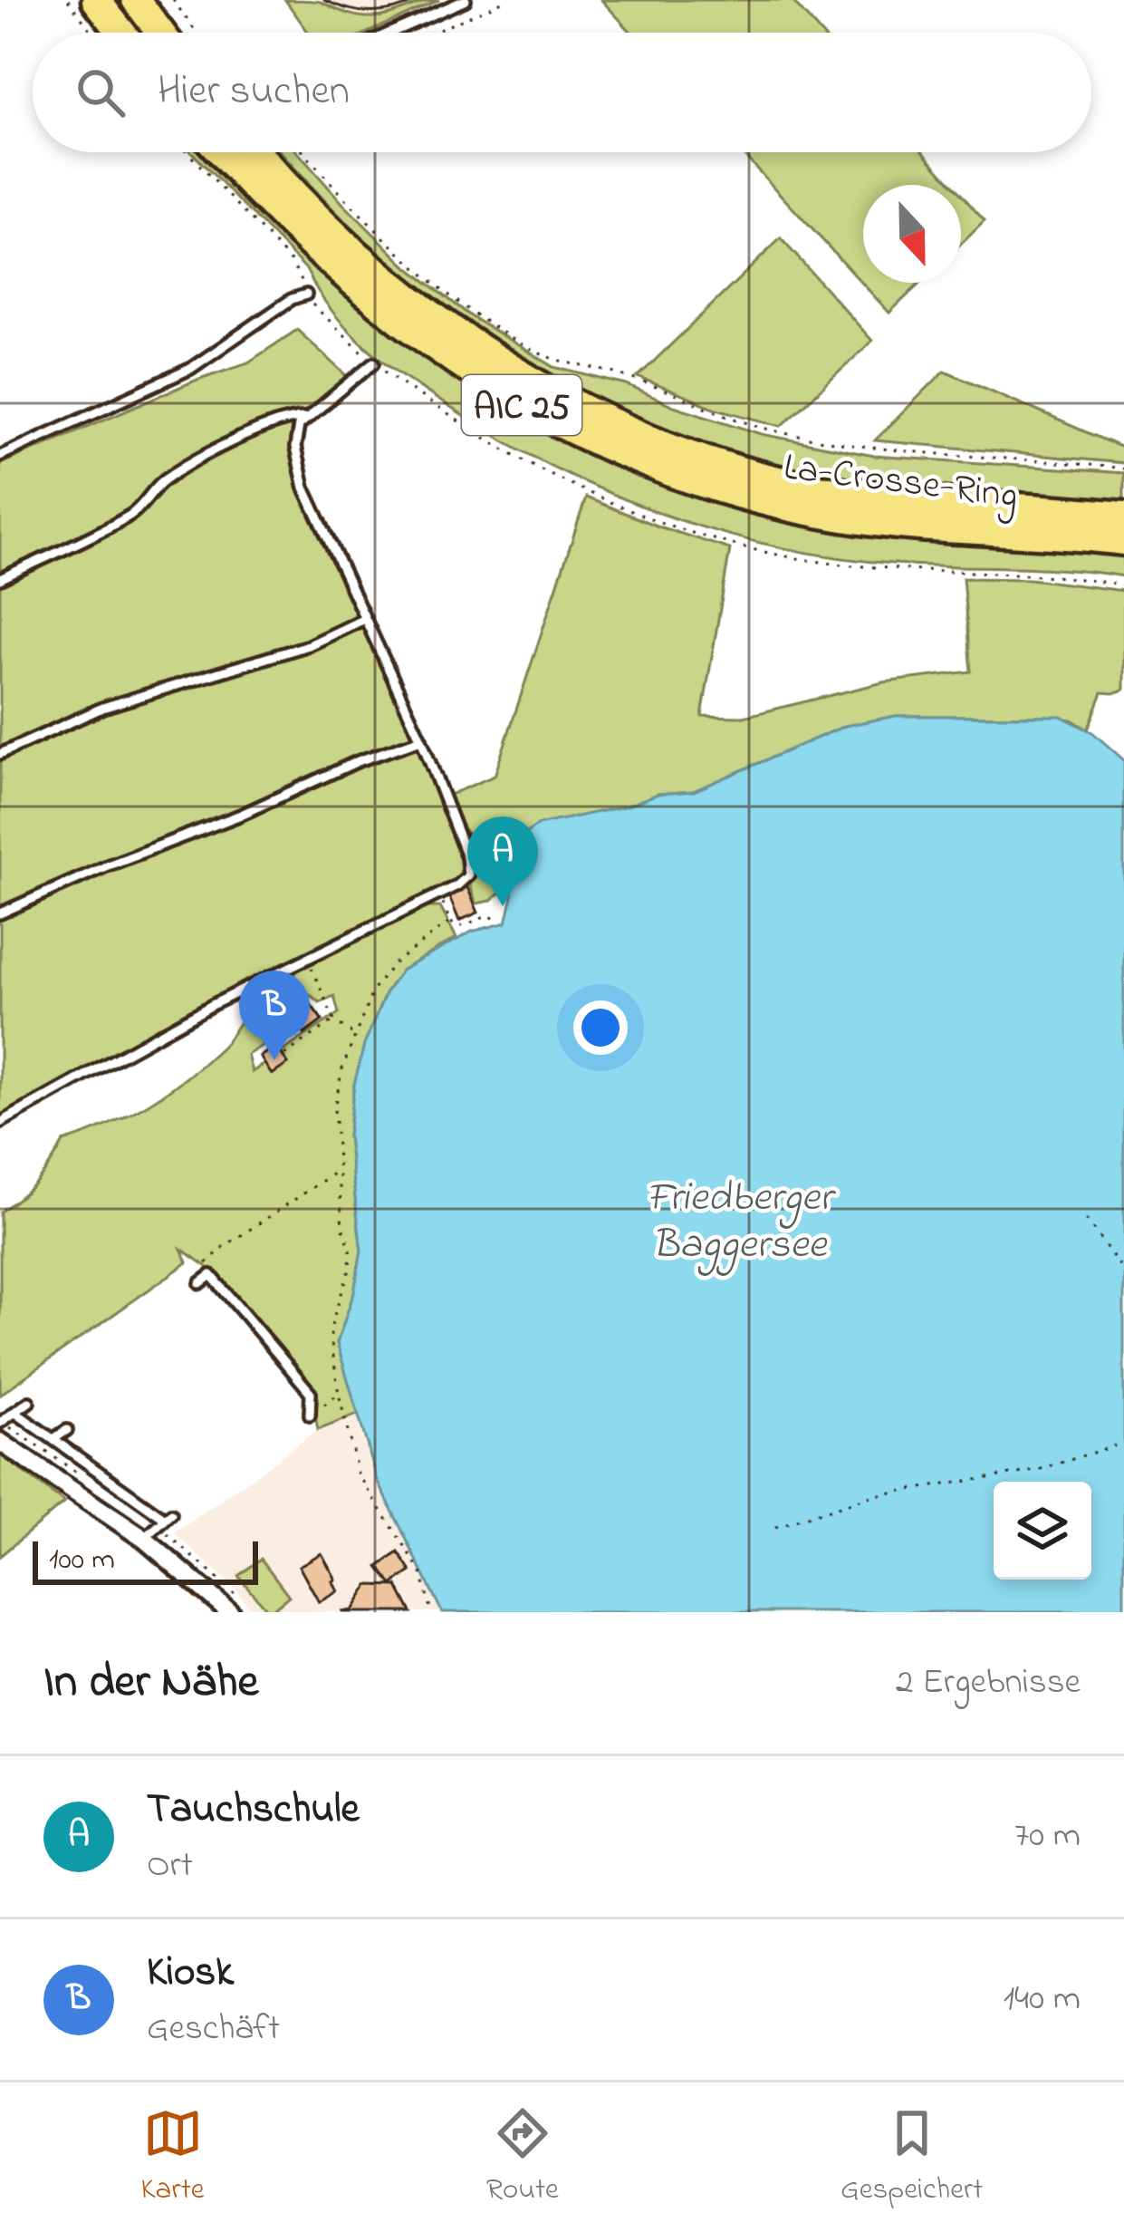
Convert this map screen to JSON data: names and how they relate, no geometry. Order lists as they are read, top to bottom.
{
  "streets": {
    "main road": ["AIC 25", "La-Crosse-Ring"]
  },
  "water": ["Friedberger Baggersee"],
  "scale_bar": "100 m",
  "north": "bottom",
  "page": {
    "search": "Hier suchen",
    "pins": ["A", "B"],
    "scale": "100 m",
    "heading": ["In der Nähe", "2 Ergebnisse"],
    "list": [
      {
        "mark": "A",
        "name": "Tauchschule",
        "note": "Ort",
        "value": "70 m"
      },
      {
        "mark": "B",
        "name": "Kiosk",
        "note": "Geschäft",
        "value": "140 m"
      }
    ],
    "nav": ["Karte", "Route", "Gespeichert"]
  }
}
